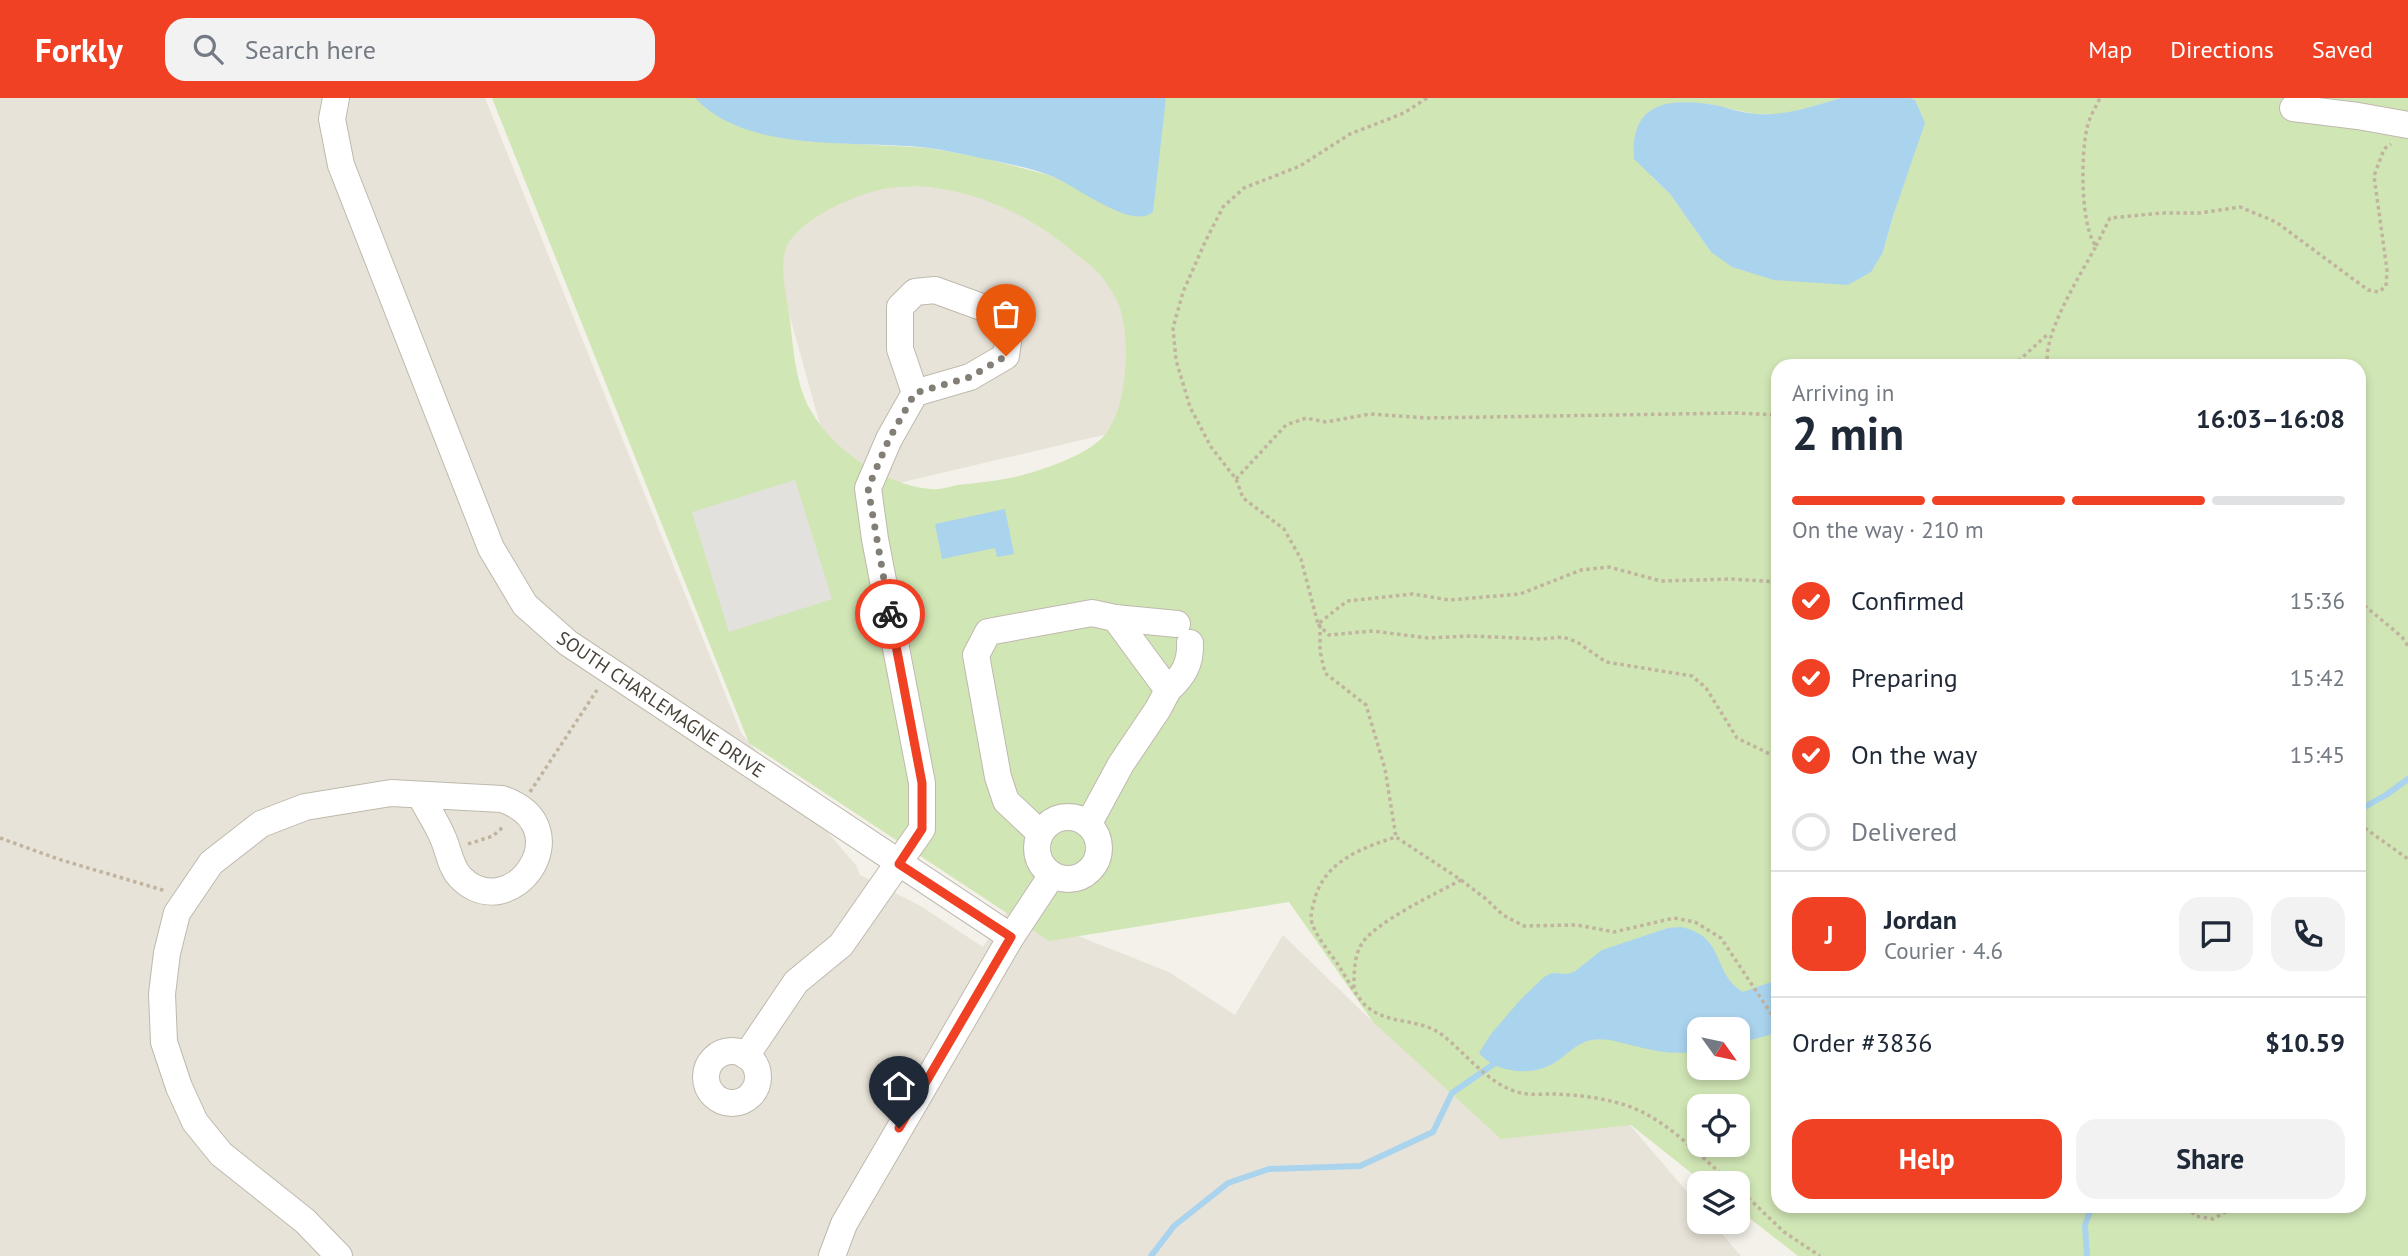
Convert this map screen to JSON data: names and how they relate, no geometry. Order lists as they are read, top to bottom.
{
  "streets": {
    "street": ["SOUTH CHARLEMAGNE DRIVE"]
  },
  "north": "bottom right",
  "page": {
    "header": "Forkly",
    "search": "Search here",
    "nav": ["Map", "Directions", "Saved"],
    "heading": ["2 min", "Arriving in", "16:03–16:08"],
    "panel": [
      "Jordan",
      "Courier · 4.6",
      "Order #3836",
      "$10.59"
    ],
    "bar": "On the way · 210 m",
    "list": [
      ["Confirmed", "15:36"],
      ["Preparing", "15:42"],
      ["On the way", "15:45"],
      "Delivered"
    ],
    "round": "J",
    "buttons": ["Help", "Share"]
  }
}
